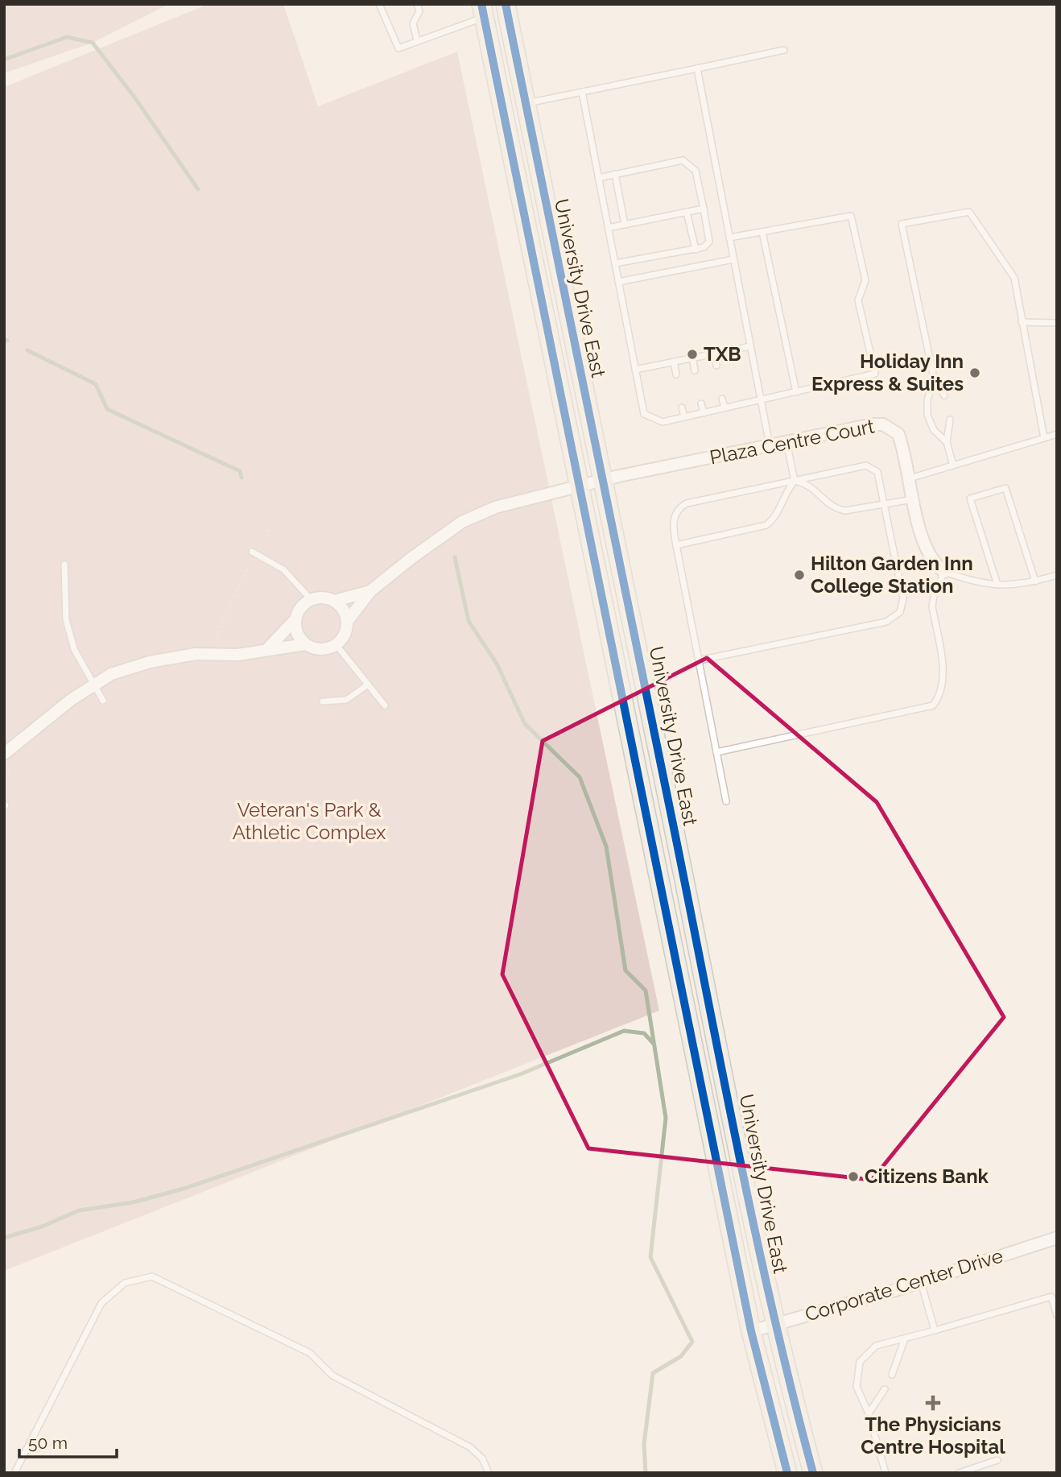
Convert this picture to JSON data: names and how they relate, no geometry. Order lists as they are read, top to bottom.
{
  "streets": {
    "main road": ["University Drive East"],
    "street": ["Plaza Centre Court", "Corporate Center Drive"]
  },
  "crossings": [
    ["University Drive East", "Plaza Centre Court"],
    ["University Drive East", "Corporate Center Drive"]
  ],
  "parks": ["Veteran's Park & Athletic Complex"],
  "places": {
    "other": [
      "TXB",
      "Holiday Inn Express & Suites",
      "Hilton Garden Inn College Station",
      "Citizens Bank"
    ],
    "health": ["The Physicians Centre Hospital"]
  },
  "scale_bar": "50 m"
}
